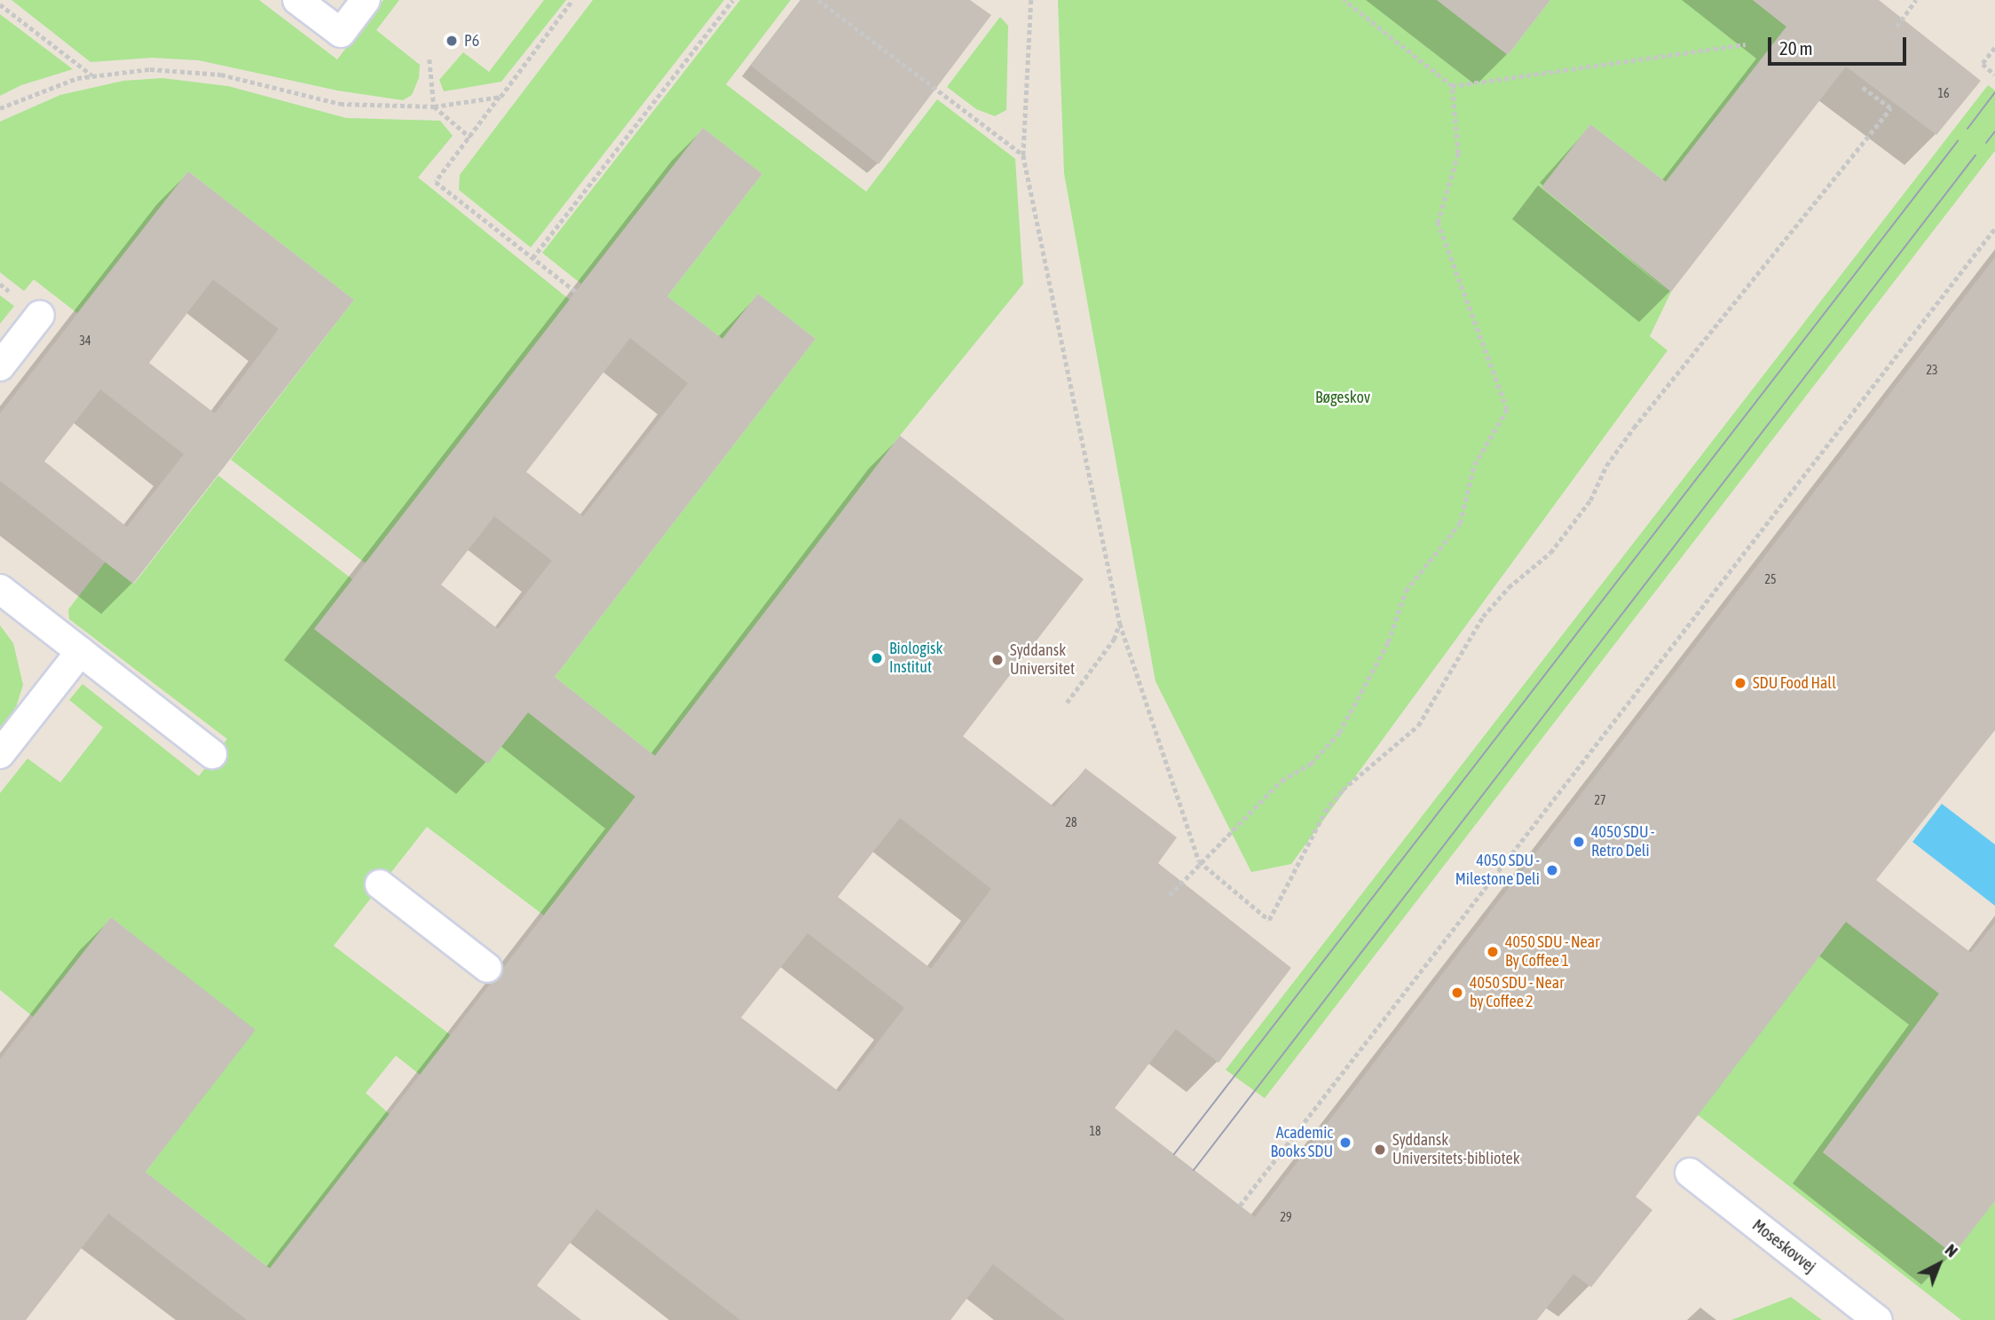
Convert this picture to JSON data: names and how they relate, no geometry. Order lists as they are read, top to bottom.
{
  "streets": {
    "lane": ["Moseskovvej"]
  },
  "parks": ["Bøgeskov"],
  "places": [
    "P6",
    "Biologisk Institut",
    "Syddansk Universitet",
    "SDU Food Hall",
    "4050 SDU - Retro Deli",
    "4050 SDU - Milestone Deli",
    "4050 SDU - Near By Coffee 1",
    "4050 SDU - Near by Coffee 2",
    "Academic Books SDU",
    "Syddansk Universitets-bibliotek"
  ],
  "house_numbers": [
    "16",
    "34",
    "23",
    "25",
    "27",
    "28",
    "18",
    "29"
  ],
  "scale_bar": "20 m",
  "north": "top right"
}
